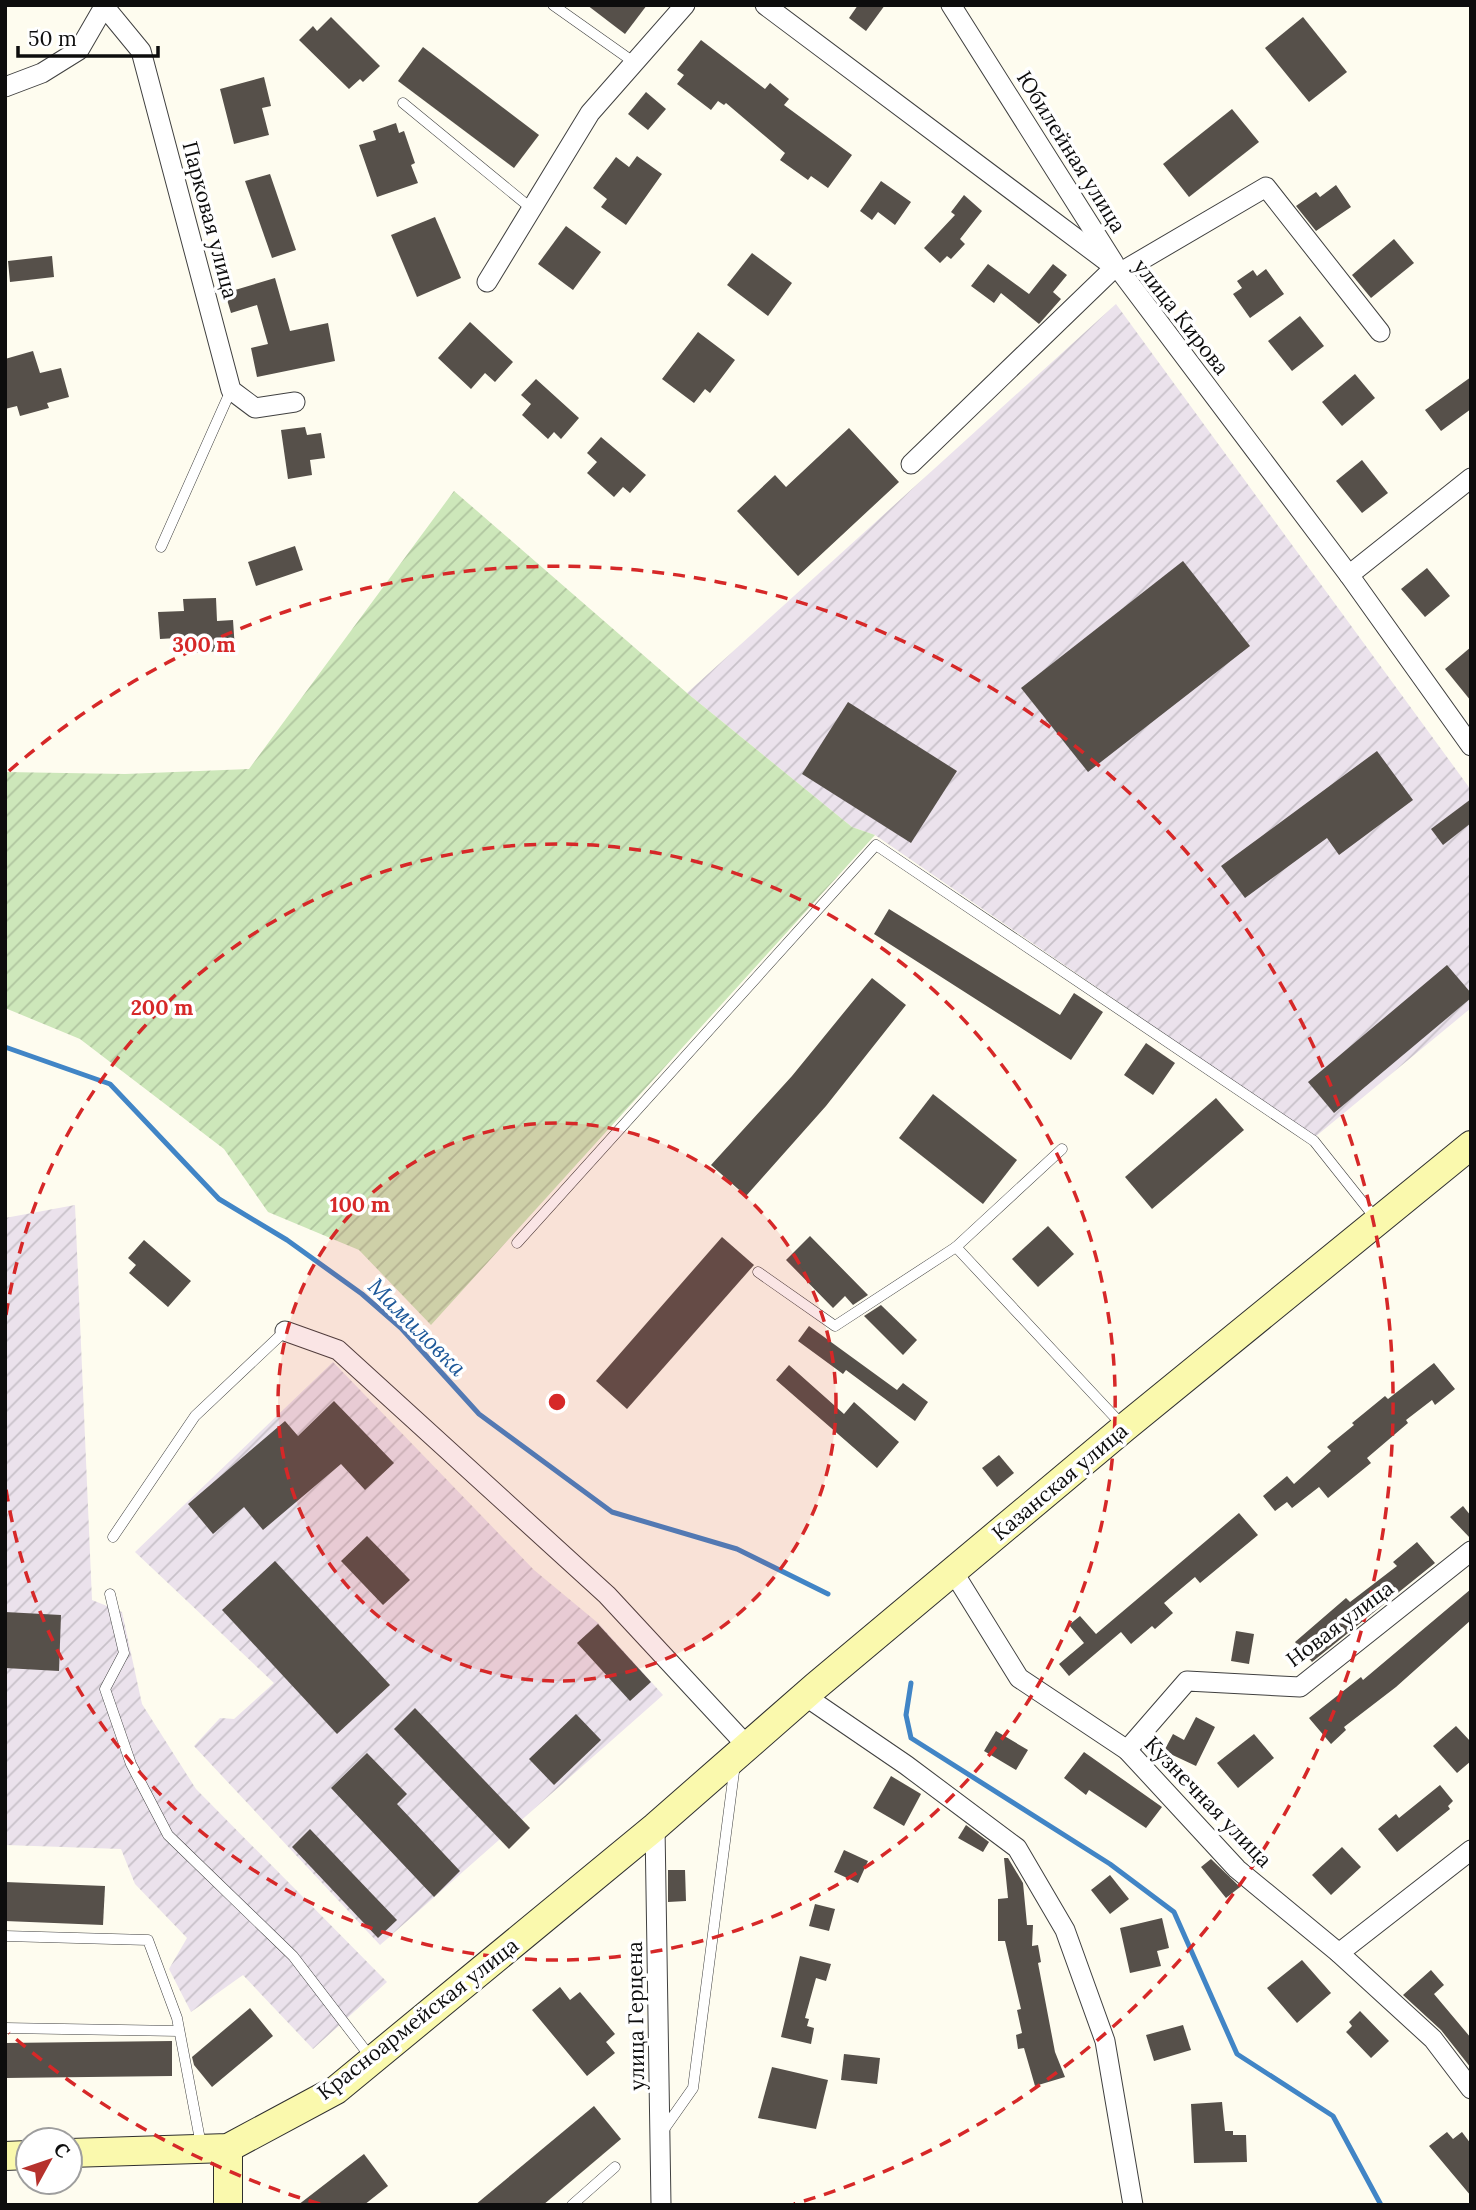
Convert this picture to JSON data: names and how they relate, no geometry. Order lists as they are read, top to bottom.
{
  "streets": {
    "street": [
      "Юбилейная улица",
      "Парковая улица",
      "улица Кирова",
      "Казанская улица",
      "Новая улица",
      "Кузнечная улица",
      "улица Герцена",
      "Красноармейская улица"
    ]
  },
  "crossings": [
    ["Юбилейная улица", "улица Кирова"],
    ["Казанская улица", "Кузнечная улица"],
    ["Казанская улица", "улица Герцена"],
    ["Казанская улица", "Красноармейская улица"],
    ["Новая улица", "Кузнечная улица"],
    ["улица Герцена", "Красноармейская улица"]
  ],
  "water": ["Мамиловка"],
  "scale_bar": "50 m",
  "north": "top right",
  "rings": ["300 m", "200 m", "100 m"]
}
